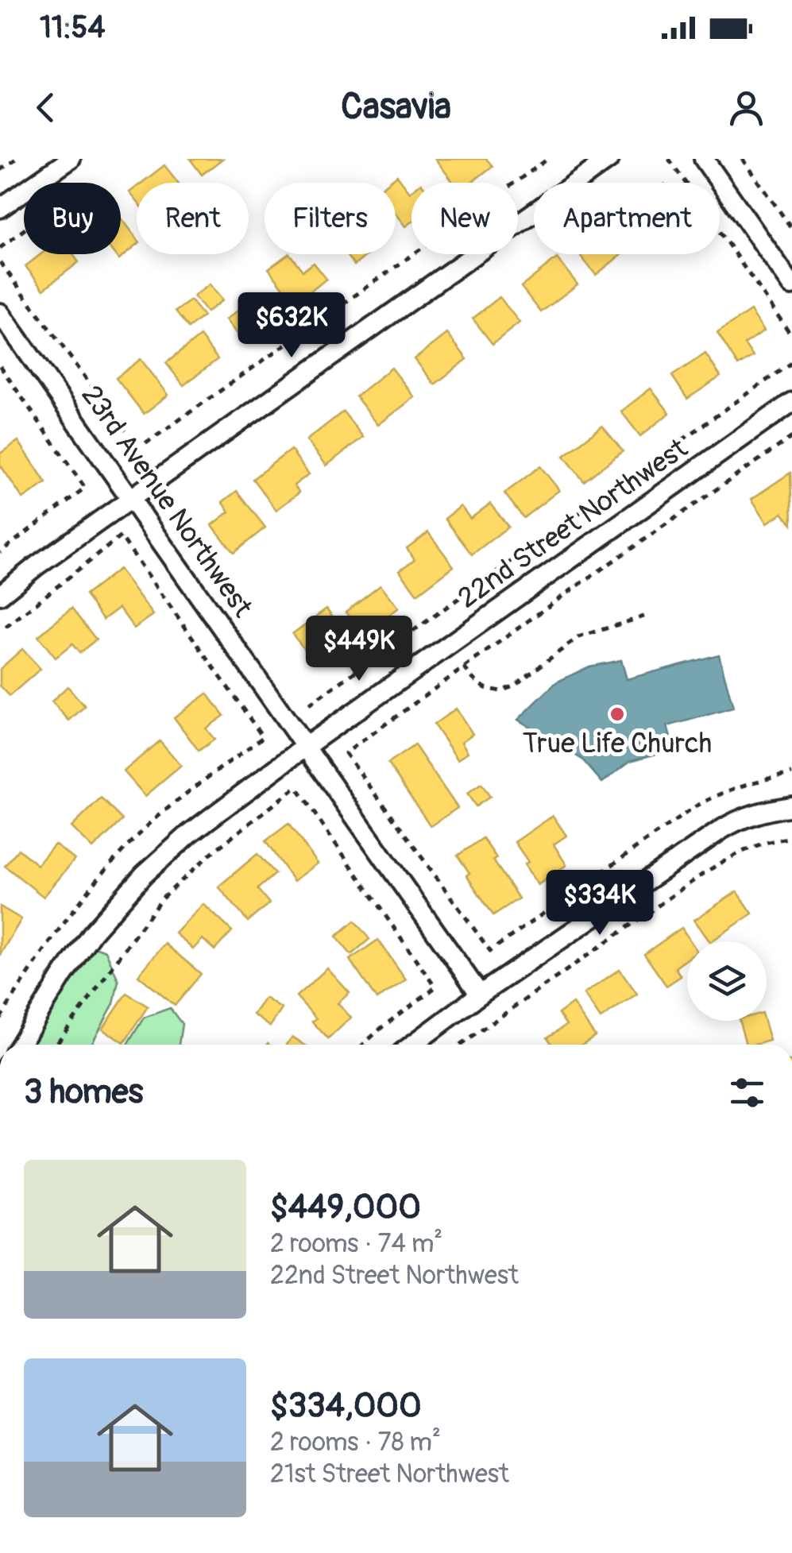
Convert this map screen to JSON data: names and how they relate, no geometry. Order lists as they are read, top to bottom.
{
  "streets": {
    "street": ["23rd Avenue Northwest", "22nd Street Northwest"]
  },
  "crossings": [
    ["23rd Avenue Northwest", "22nd Street Northwest"]
  ],
  "places": ["True Life Church"],
  "page": {
    "status": "11:54",
    "header": "Casavia",
    "chip": [
      "Buy",
      "Rent",
      "Filters",
      "New",
      "Apartment"
    ],
    "price": ["$632K", "$449K", "$334K"],
    "heading": "3 homes",
    "list": [
      {
        "name": "$449,000",
        "note": "2 rooms · 74 m² · 22nd Street Northwest"
      },
      {
        "name": "$334,000",
        "note": "2 rooms · 78 m² · 21st Street Northwest"
      }
    ]
  }
}
